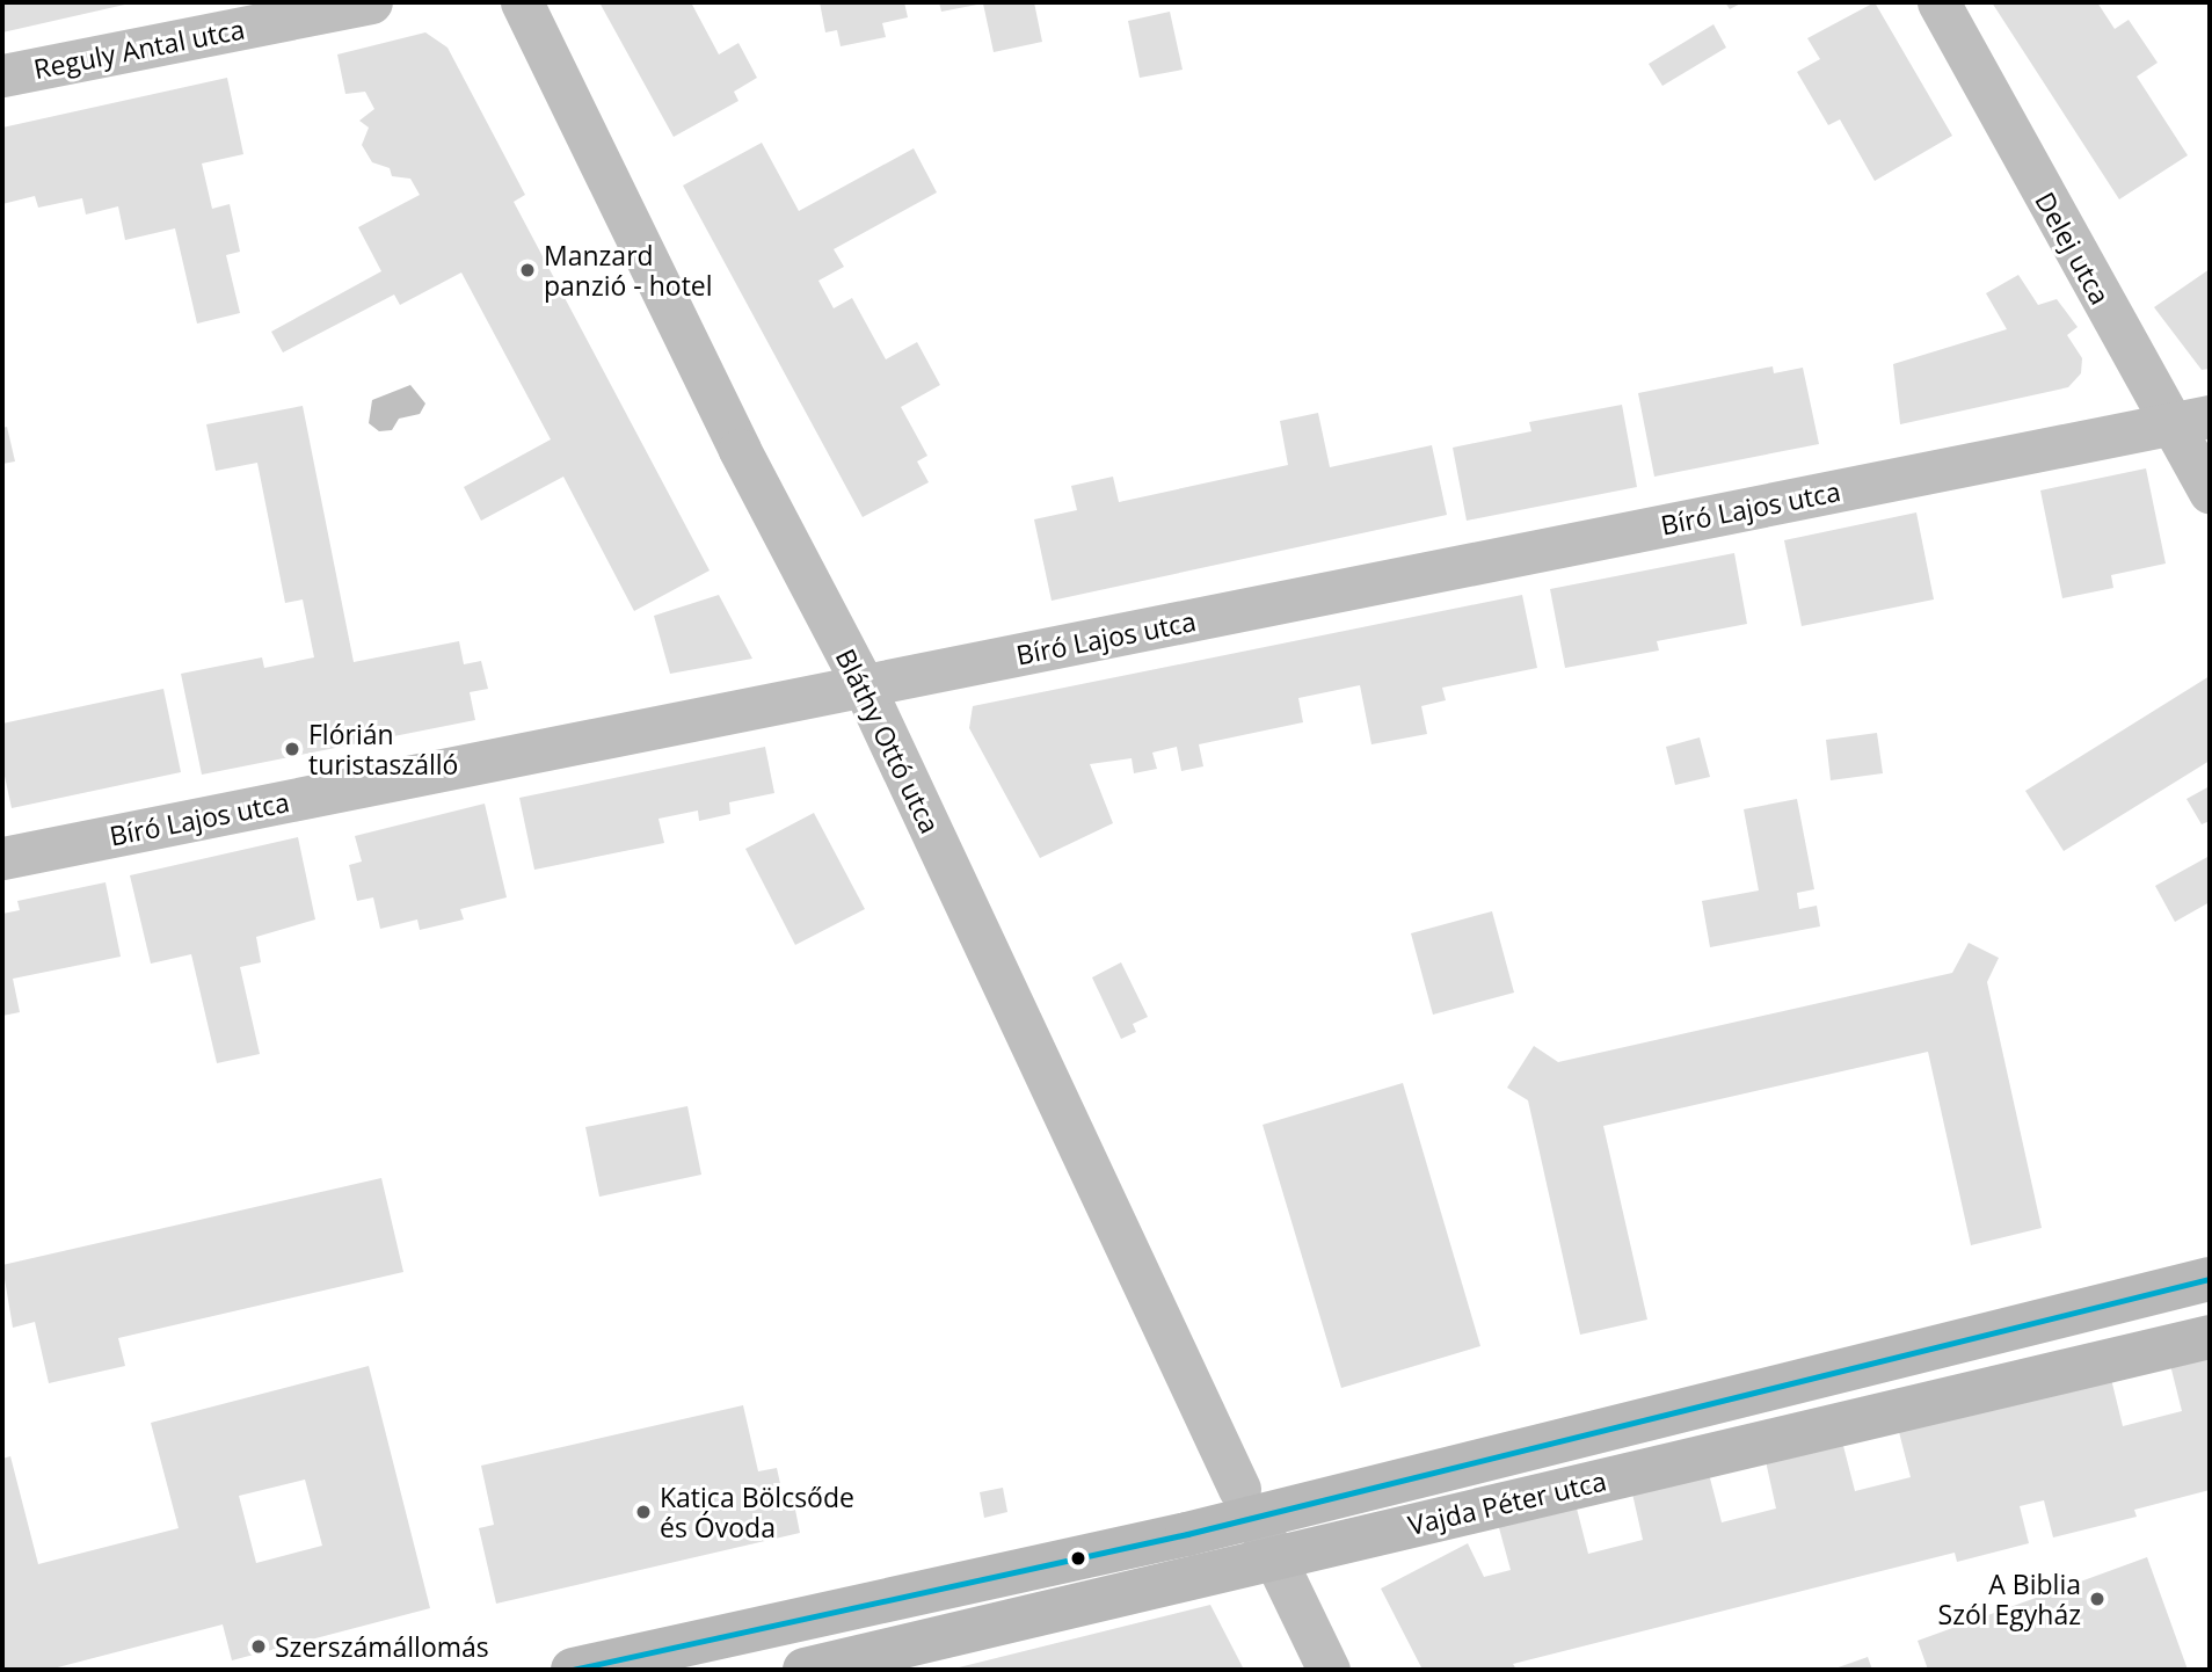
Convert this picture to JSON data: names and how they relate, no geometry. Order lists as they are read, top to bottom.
{
  "streets": {
    "street": [
      "Reguly Antal utca",
      "Delej utca",
      "Bíró Lajos utca",
      "Bláthy Ottó utca",
      "Vajda Péter utca"
    ]
  },
  "crossings": [
    ["Delej utca", "Bíró Lajos utca"],
    ["Bíró Lajos utca", "Bláthy Ottó utca"],
    ["Bláthy Ottó utca", "Vajda Péter utca"]
  ],
  "places": [
    "Manzard panzió - hotel",
    "Flórián turistaszálló",
    "Katica Bölcsőde és Óvoda",
    "A Biblia Szól Egyház",
    "Szerszámállomás"
  ]
}
